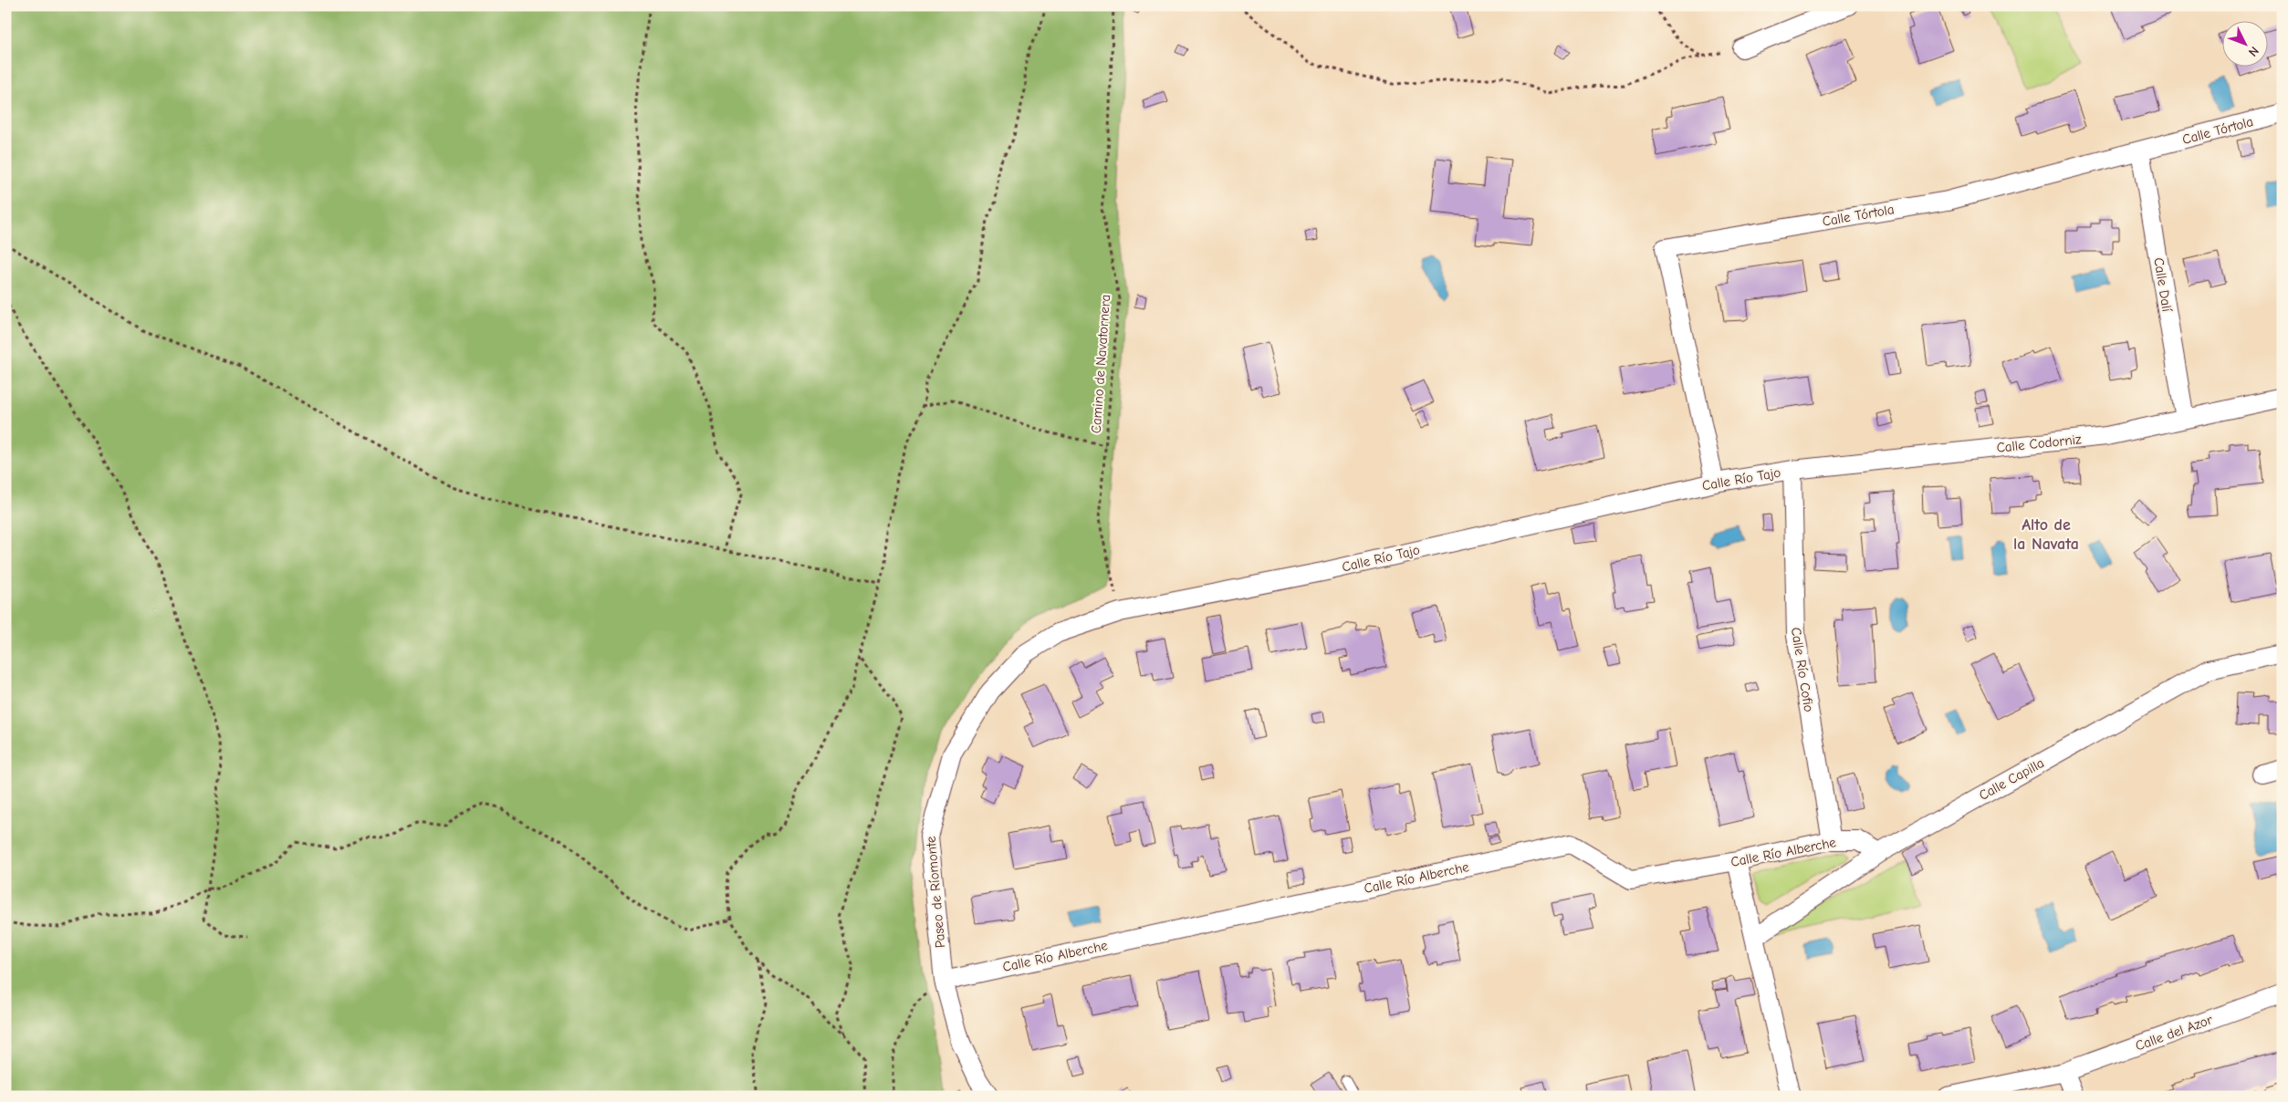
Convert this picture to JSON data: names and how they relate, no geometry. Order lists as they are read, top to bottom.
{
  "streets": {
    "street": [
      "Calle Tórtola",
      "Calle Dalí",
      "Calle Codorniz",
      "Calle Río Tajo",
      "Calle Río Cofio",
      "Calle Capilla",
      "Calle Río Alberche",
      "Paseo de Ríomonte",
      "Calle del Azor"
    ],
    "path": ["Camino de Navatornera"]
  },
  "crossings": [
    ["Calle Tórtola", "Calle Dalí"],
    ["Calle Tórtola", "Calle Río Tajo"],
    ["Calle Dalí", "Calle Codorniz"],
    ["Camino de Navatornera", "Calle Río Tajo"],
    ["Calle Codorniz", "Calle Río Tajo"],
    ["Calle Codorniz", "Calle Río Cofio"],
    ["Calle Río Tajo", "Calle Río Cofio"],
    ["Calle Río Tajo", "Paseo de Ríomonte"],
    ["Calle Río Cofio", "Calle Río Alberche"],
    ["Calle Capilla", "Calle Río Alberche"],
    ["Calle Río Alberche", "Paseo de Ríomonte"]
  ],
  "districts": ["Alto de la Navata"],
  "north": "bottom right"
}
